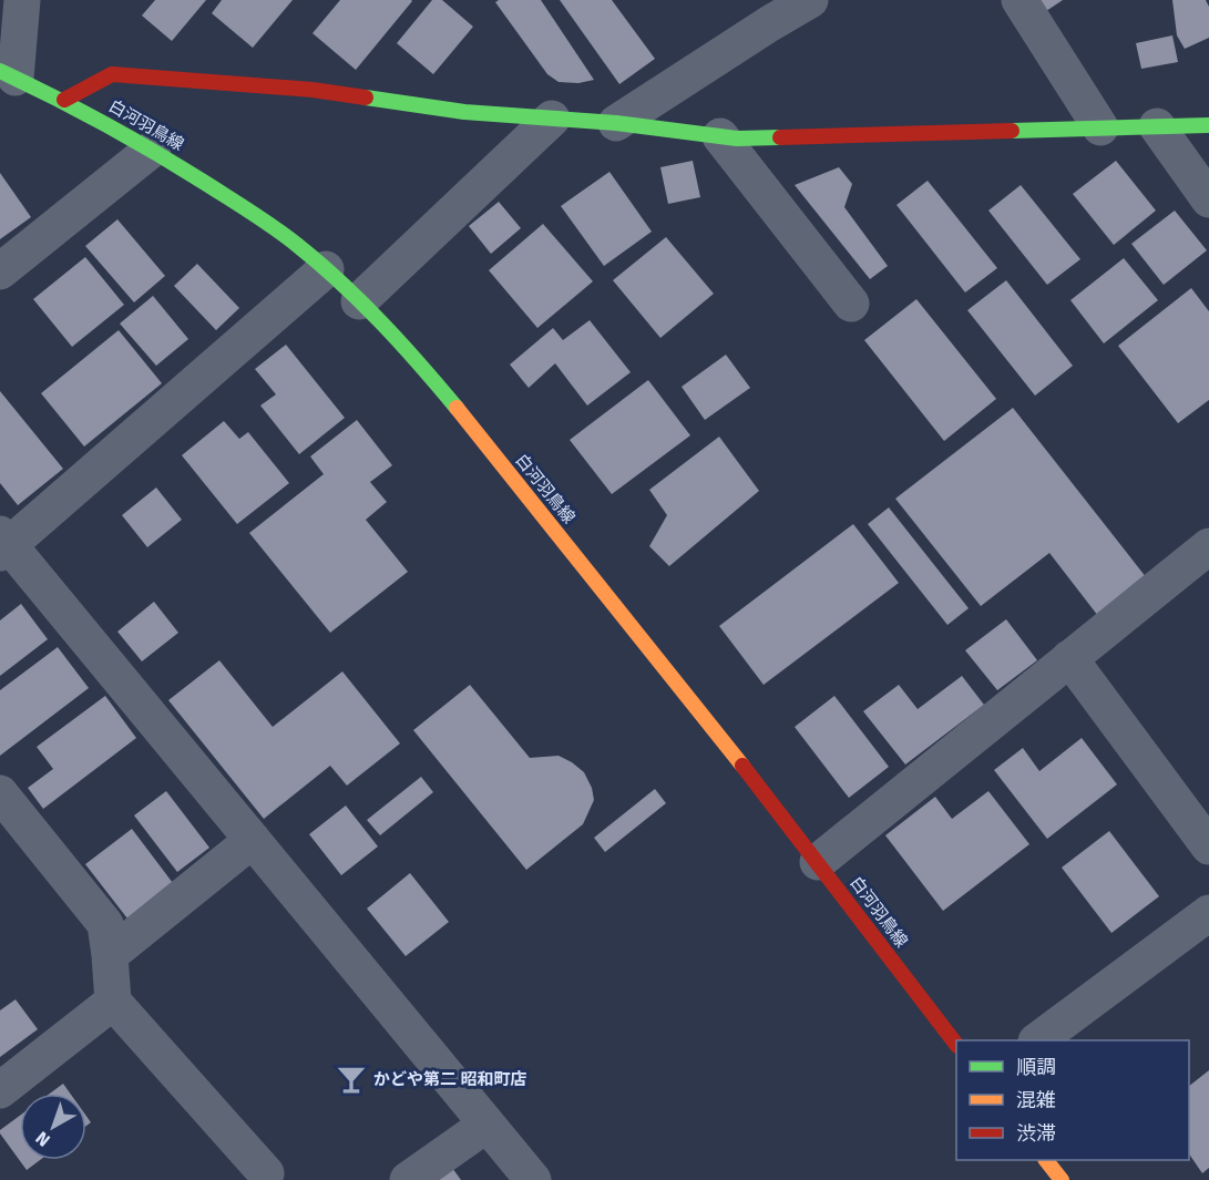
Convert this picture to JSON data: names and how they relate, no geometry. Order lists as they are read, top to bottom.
{
  "streets": {
    "main road": ["白河羽鳥線"]
  },
  "places": {
    "bar": ["かどや第二 昭和町店"]
  },
  "legend": ["順調", "混雑", "渋滞"],
  "north": "bottom left"
}
